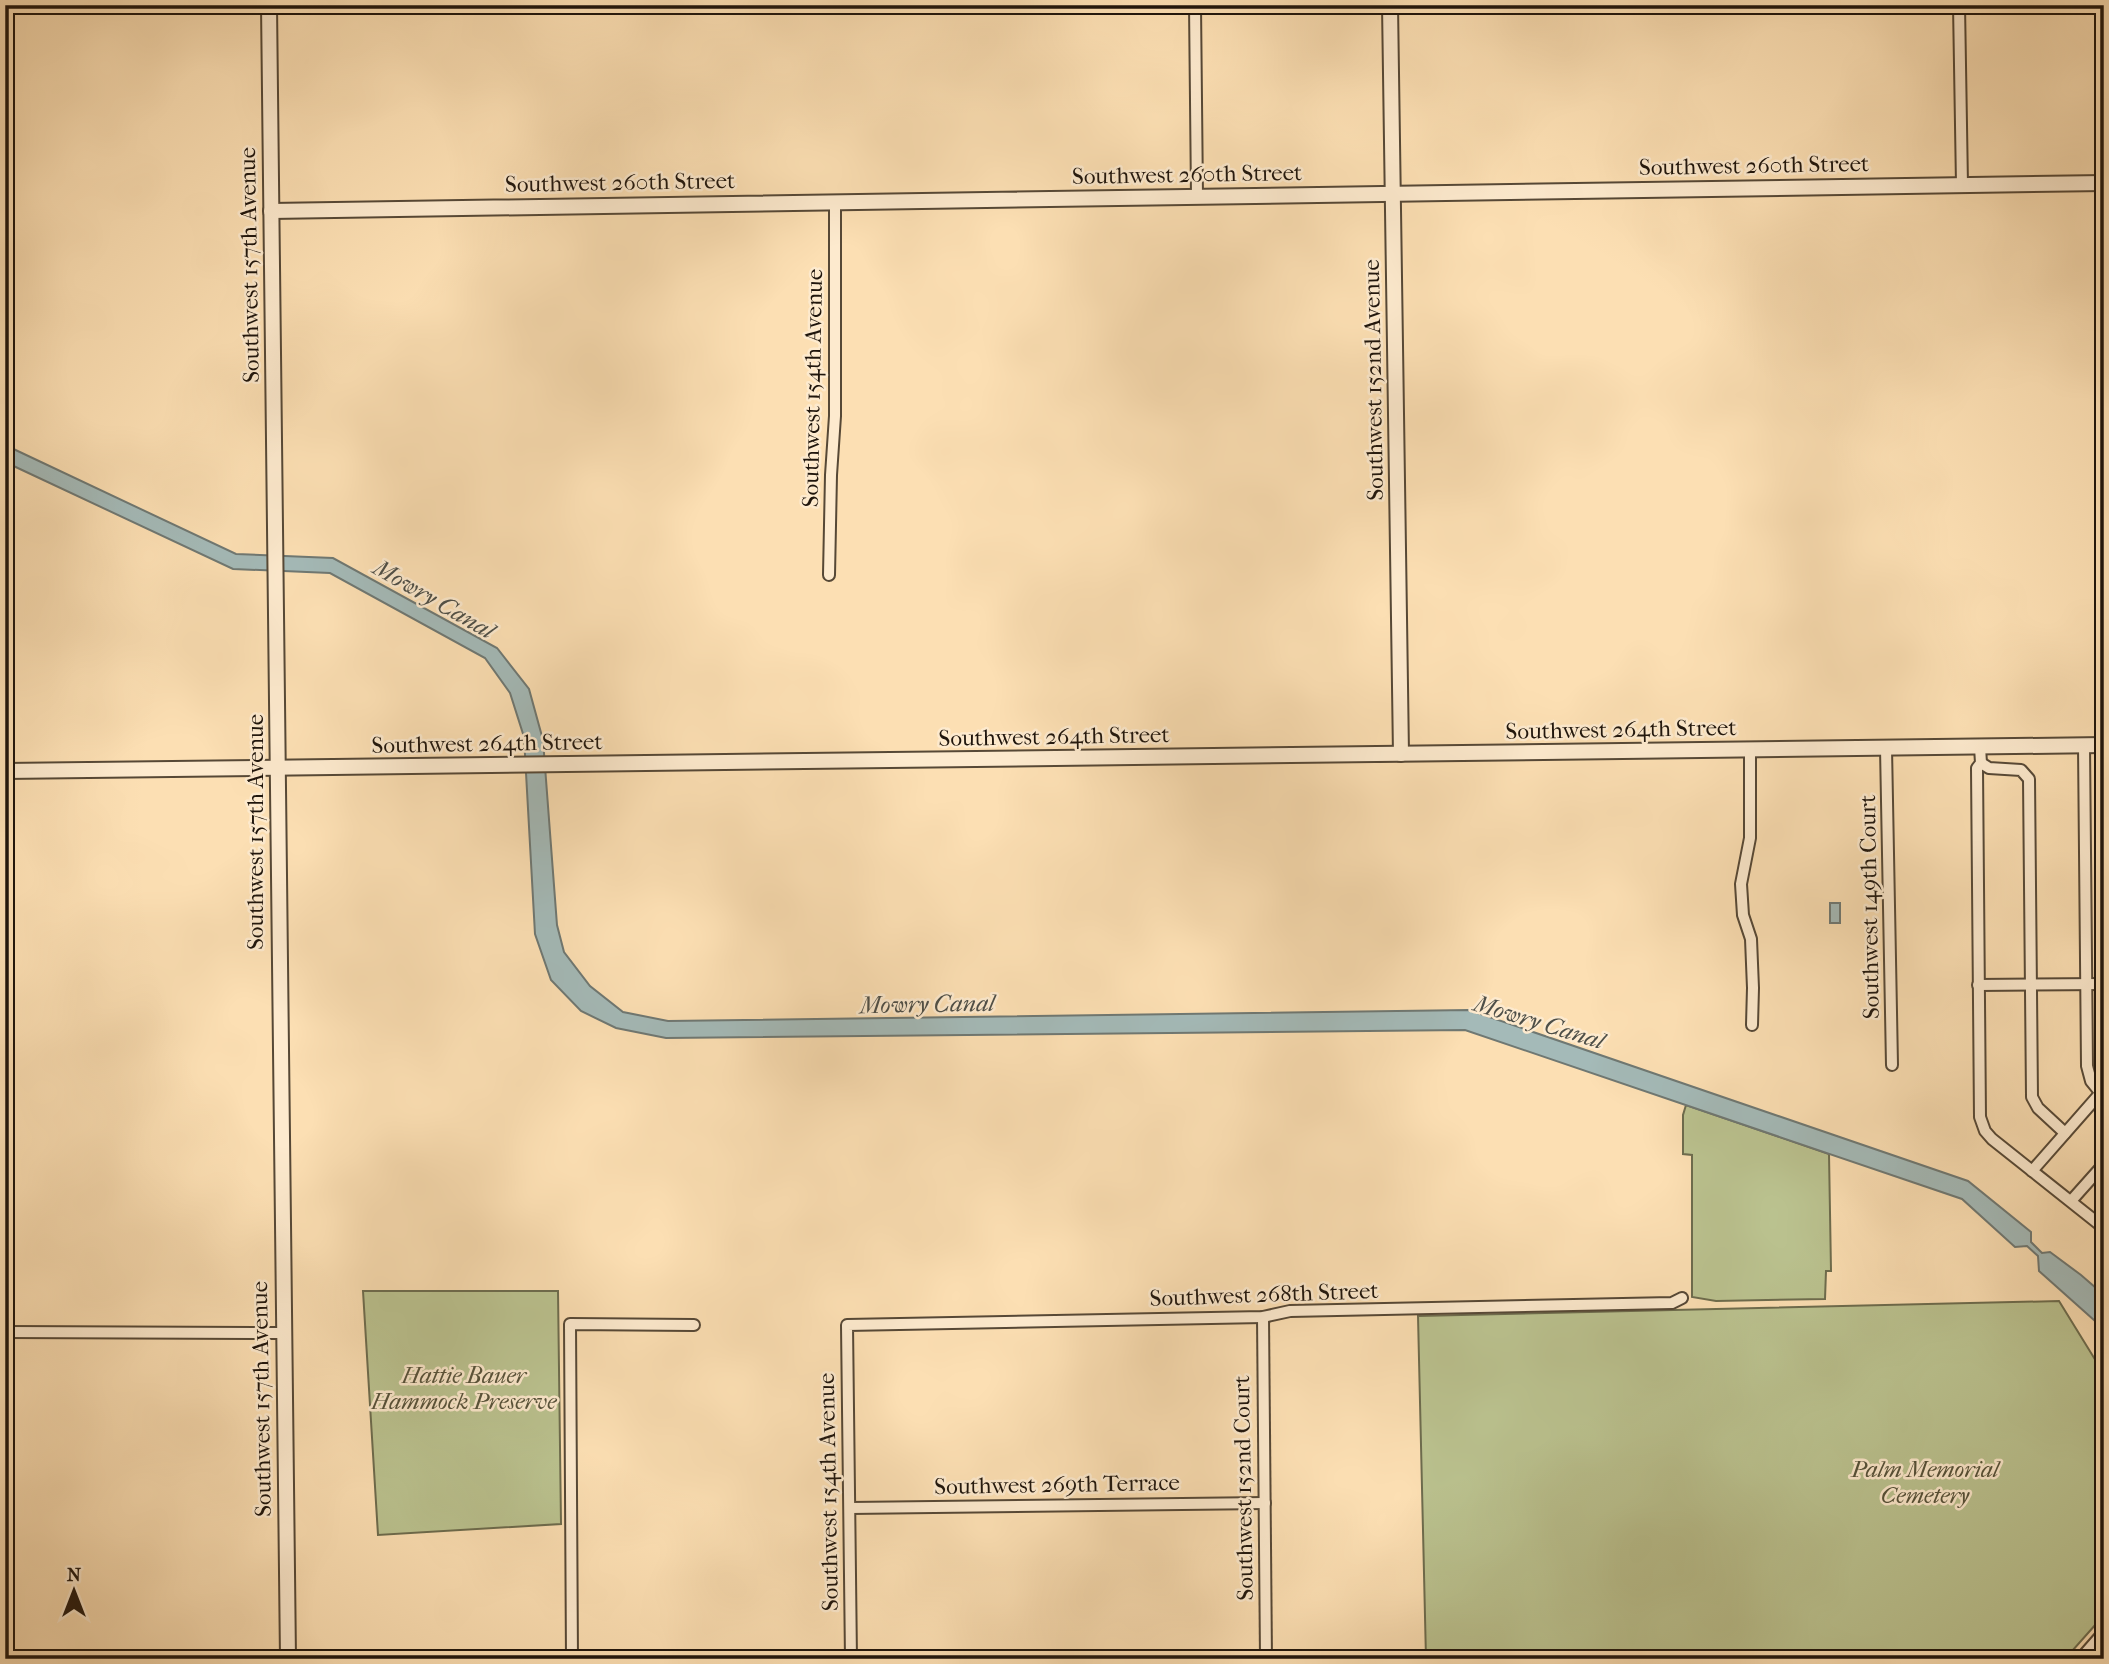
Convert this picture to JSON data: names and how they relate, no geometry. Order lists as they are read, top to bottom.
{
  "streets": {
    "street": [
      "Southwest 260th Street",
      "Southwest 157th Avenue",
      "Southwest 152nd Avenue",
      "Southwest 154th Avenue",
      "Southwest 264th Street",
      "Southwest 149th Court",
      "Southwest 268th Street",
      "Southwest 269th Terrace",
      "Southwest 152nd Court"
    ]
  },
  "crossings": [
    ["Southwest 260th Street", "Southwest 157th Avenue"],
    ["Southwest 260th Street", "Southwest 152nd Avenue"],
    ["Southwest 260th Street", "Southwest 154th Avenue"],
    ["Southwest 157th Avenue", "Southwest 264th Street"],
    ["Southwest 152nd Avenue", "Southwest 264th Street"],
    ["Southwest 154th Avenue", "Southwest 268th Street"],
    ["Southwest 154th Avenue", "Southwest 269th Terrace"],
    ["Southwest 264th Street", "Southwest 149th Court"],
    ["Southwest 268th Street", "Southwest 152nd Court"],
    ["Southwest 269th Terrace", "Southwest 152nd Court"]
  ],
  "water": ["Mowry Canal"],
  "parks": ["Hattie Bauer Hammock Preserve", "Palm Memorial Cemetery"],
  "north": "top"
}
